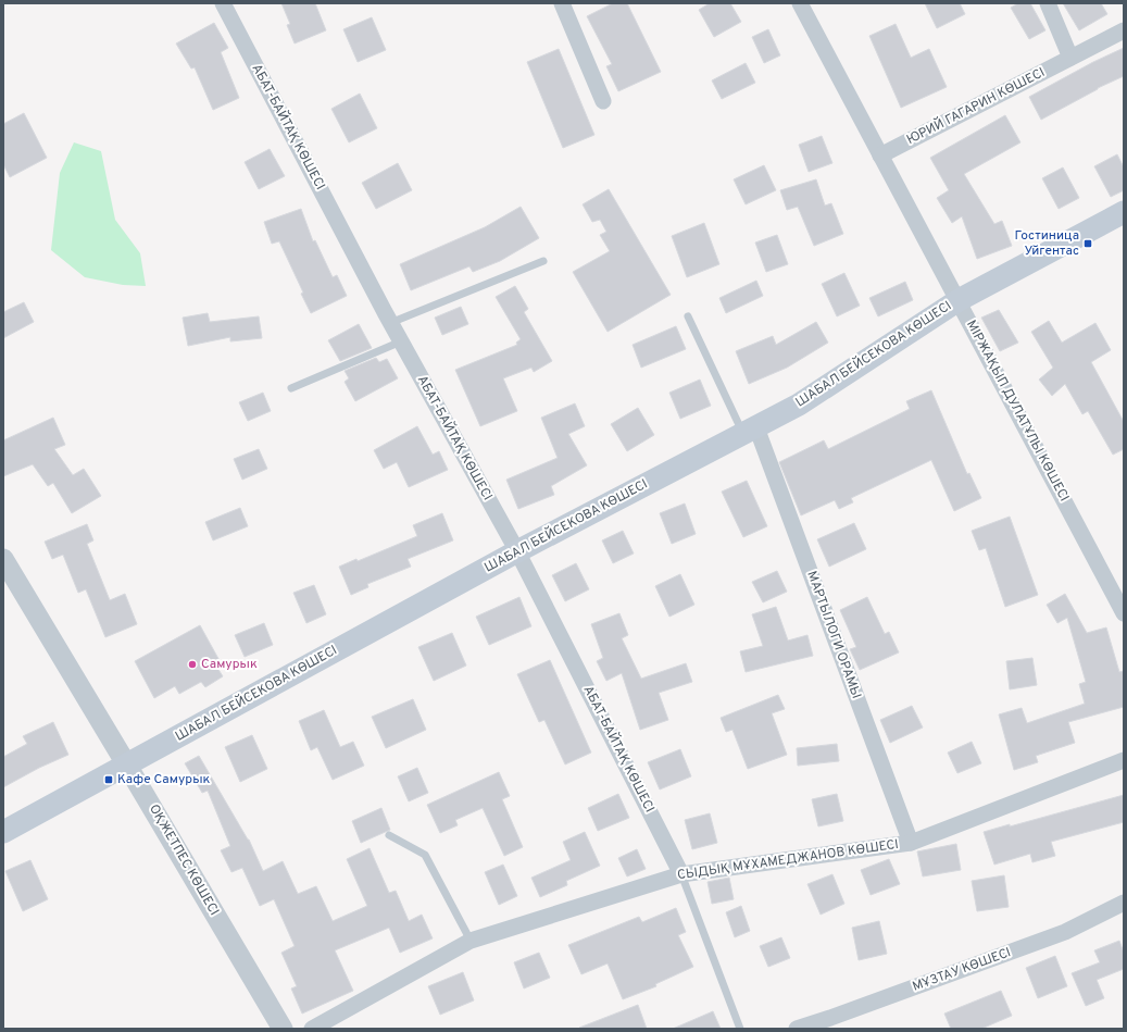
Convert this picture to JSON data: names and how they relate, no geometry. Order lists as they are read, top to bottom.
{
  "streets": {
    "main road": ["ШАБАЛ БЕЙСЕКОВА КӨШЕСІ"],
    "street": [
      "ЮРИЙ ГАГАРИН КӨШЕСІ",
      "АБАТ-БАЙТАҚ КӨШЕСІ",
      "МІРЖАҚЫП ДУЛАТҰЛЫ КӨШЕСІ",
      "МАРТЫЛОГИ ОРАМЫ",
      "ОҚЖЕТПЕС КӨШЕСІ",
      "СЫДЫҚ МҰХАМЕДЖАНОВ КӨШЕСІ",
      "МҰЗТАУ КӨШЕСІ"
    ]
  },
  "crossings": [
    ["ЮРИЙ ГАГАРИН КӨШЕСІ", "МІРЖАҚЫП ДУЛАТҰЛЫ КӨШЕСІ"],
    ["АБАТ-БАЙТАҚ КӨШЕСІ", "ШАБАЛ БЕЙСЕКОВА КӨШЕСІ"],
    ["АБАТ-БАЙТАҚ КӨШЕСІ", "СЫДЫҚ МҰХАМЕДЖАНОВ КӨШЕСІ"],
    ["ШАБАЛ БЕЙСЕКОВА КӨШЕСІ", "МІРЖАҚЫП ДУЛАТҰЛЫ КӨШЕСІ"],
    ["ШАБАЛ БЕЙСЕКОВА КӨШЕСІ", "МАРТЫЛОГИ ОРАМЫ"],
    ["ШАБАЛ БЕЙСЕКОВА КӨШЕСІ", "ОҚЖЕТПЕС КӨШЕСІ"],
    ["МАРТЫЛОГИ ОРАМЫ", "СЫДЫҚ МҰХАМЕДЖАНОВ КӨШЕСІ"]
  ],
  "places": {
    "transit": ["Гостиница Уйгентас", "Кафе Самурык"],
    "other": ["Самурык"]
  }
}
